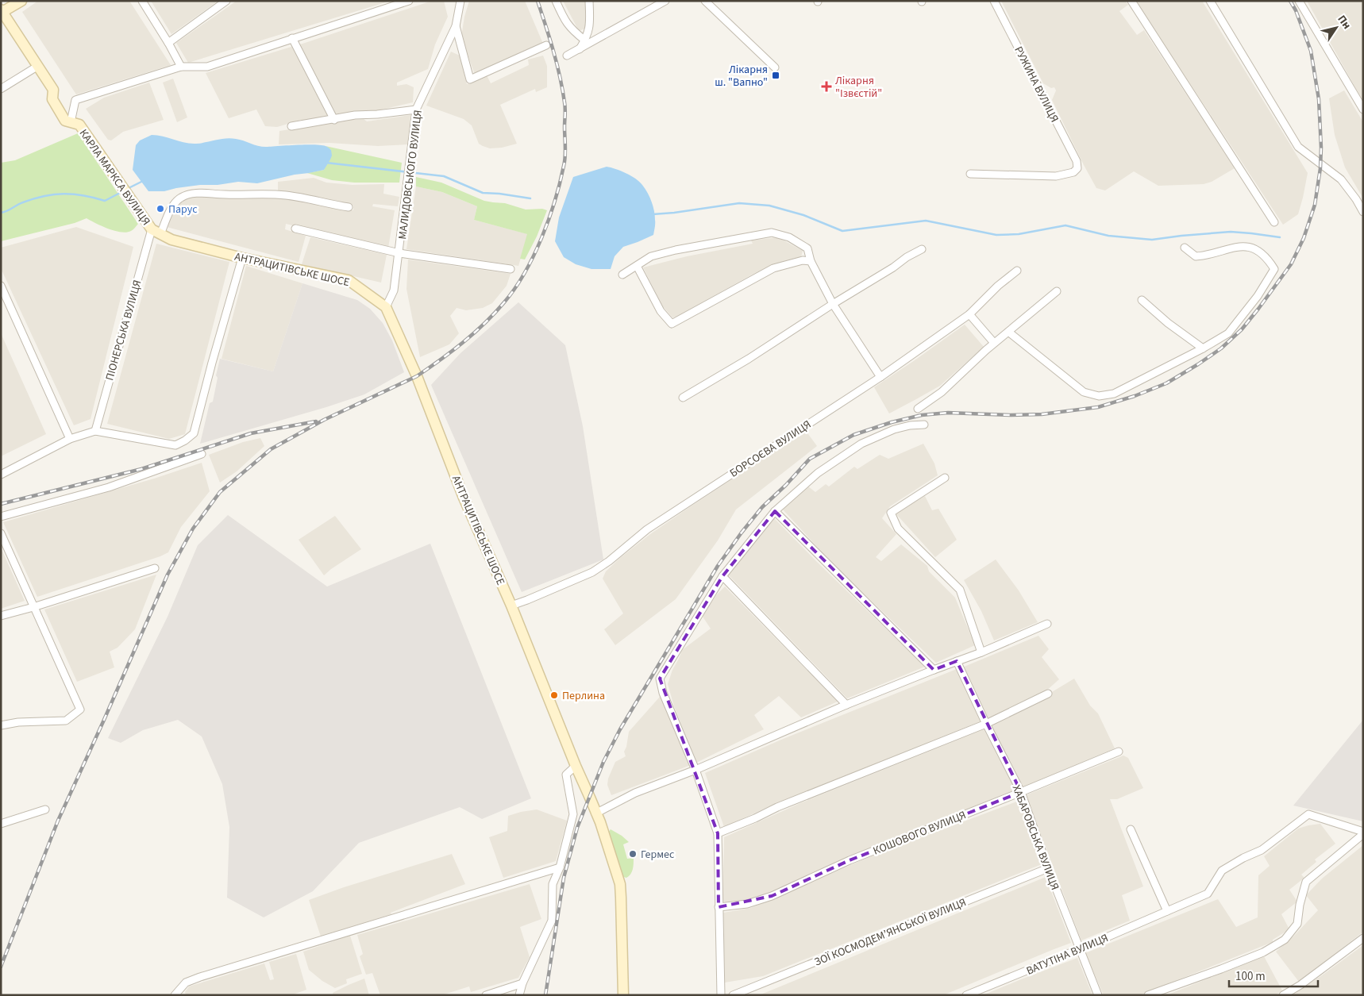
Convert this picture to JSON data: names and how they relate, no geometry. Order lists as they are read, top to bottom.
{
  "streets": {
    "main road": ["КАРЛА МАРКСА ВУЛИЦЯ", "АНТРАЦИТІВСЬКЕ ШОСЕ"],
    "street": [
      "РУЖИНА ВУЛИЦЯ",
      "МАЛИДОВСЬКОГО ВУЛИЦЯ",
      "ПІОНЕРСЬКА ВУЛИЦЯ",
      "БОРСОЄВА ВУЛИЦЯ",
      "КОШОВОГО ВУЛИЦЯ",
      "ХАБАРОВСЬКА ВУЛИЦЯ",
      "ЗОЇ КОСМОДЕМ’ЯНСЬКОЇ ВУЛИЦЯ",
      "ВАТУТІНА ВУЛИЦЯ"
    ]
  },
  "crossings": [
    ["МАЛИДОВСЬКОГО ВУЛИЦЯ", "АНТРАЦИТІВСЬКЕ ШОСЕ"],
    ["КАРЛА МАРКСА ВУЛИЦЯ", "АНТРАЦИТІВСЬКЕ ШОСЕ"],
    ["КАРЛА МАРКСА ВУЛИЦЯ", "ПІОНЕРСЬКА ВУЛИЦЯ"],
    ["АНТРАЦИТІВСЬКЕ ШОСЕ", "ПІОНЕРСЬКА ВУЛИЦЯ"],
    ["АНТРАЦИТІВСЬКЕ ШОСЕ", "БОРСОЄВА ВУЛИЦЯ"],
    ["КОШОВОГО ВУЛИЦЯ", "ХАБАРОВСЬКА ВУЛИЦЯ"],
    ["ХАБАРОВСЬКА ВУЛИЦЯ", "ЗОЇ КОСМОДЕМ’ЯНСЬКОЇ ВУЛИЦЯ"],
    ["ХАБАРОВСЬКА ВУЛИЦЯ", "ВАТУТІНА ВУЛИЦЯ"]
  ],
  "places": {
    "transit": ["Лікарня ш. \"Вапно\""],
    "health": ["Лікарня \"Ізвєстій\""],
    "other": ["Парус", "Перлина", "Гермес"]
  },
  "scale_bar": "100 m",
  "north": "top right"
}
